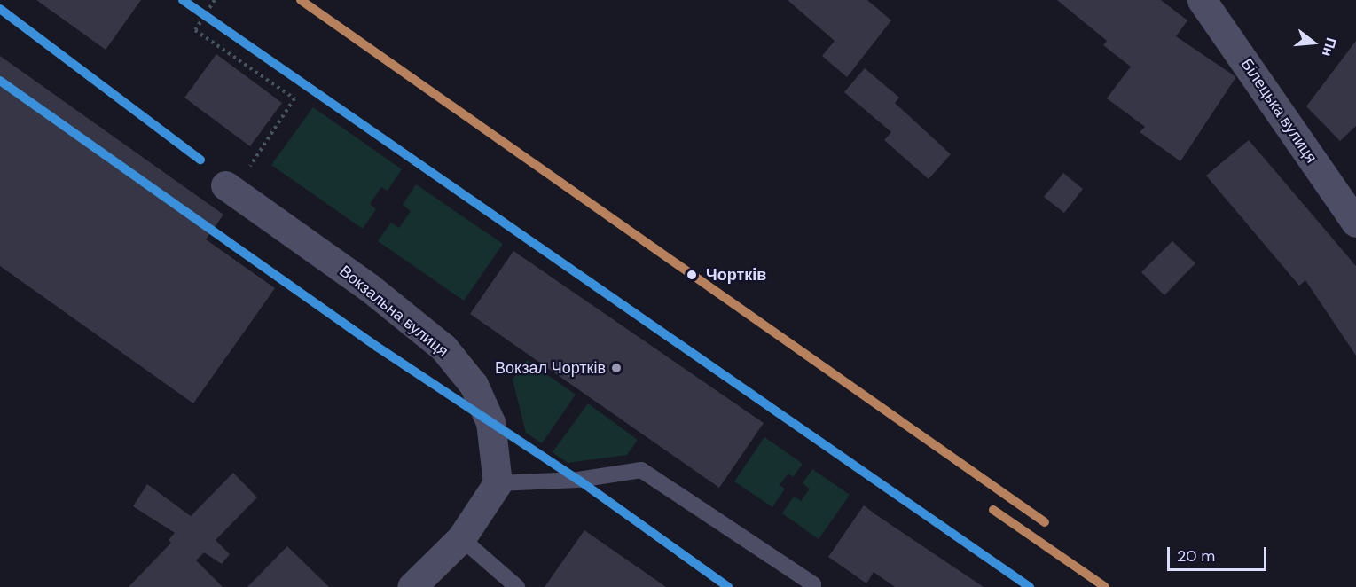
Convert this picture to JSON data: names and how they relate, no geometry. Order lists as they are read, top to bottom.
{
  "streets": {
    "street": ["Білецька вулиця", "Вокзальна вулиця"]
  },
  "places": ["Чортків", "Вокзал Чортків"],
  "scale_bar": "20 m",
  "north": "right"
}
